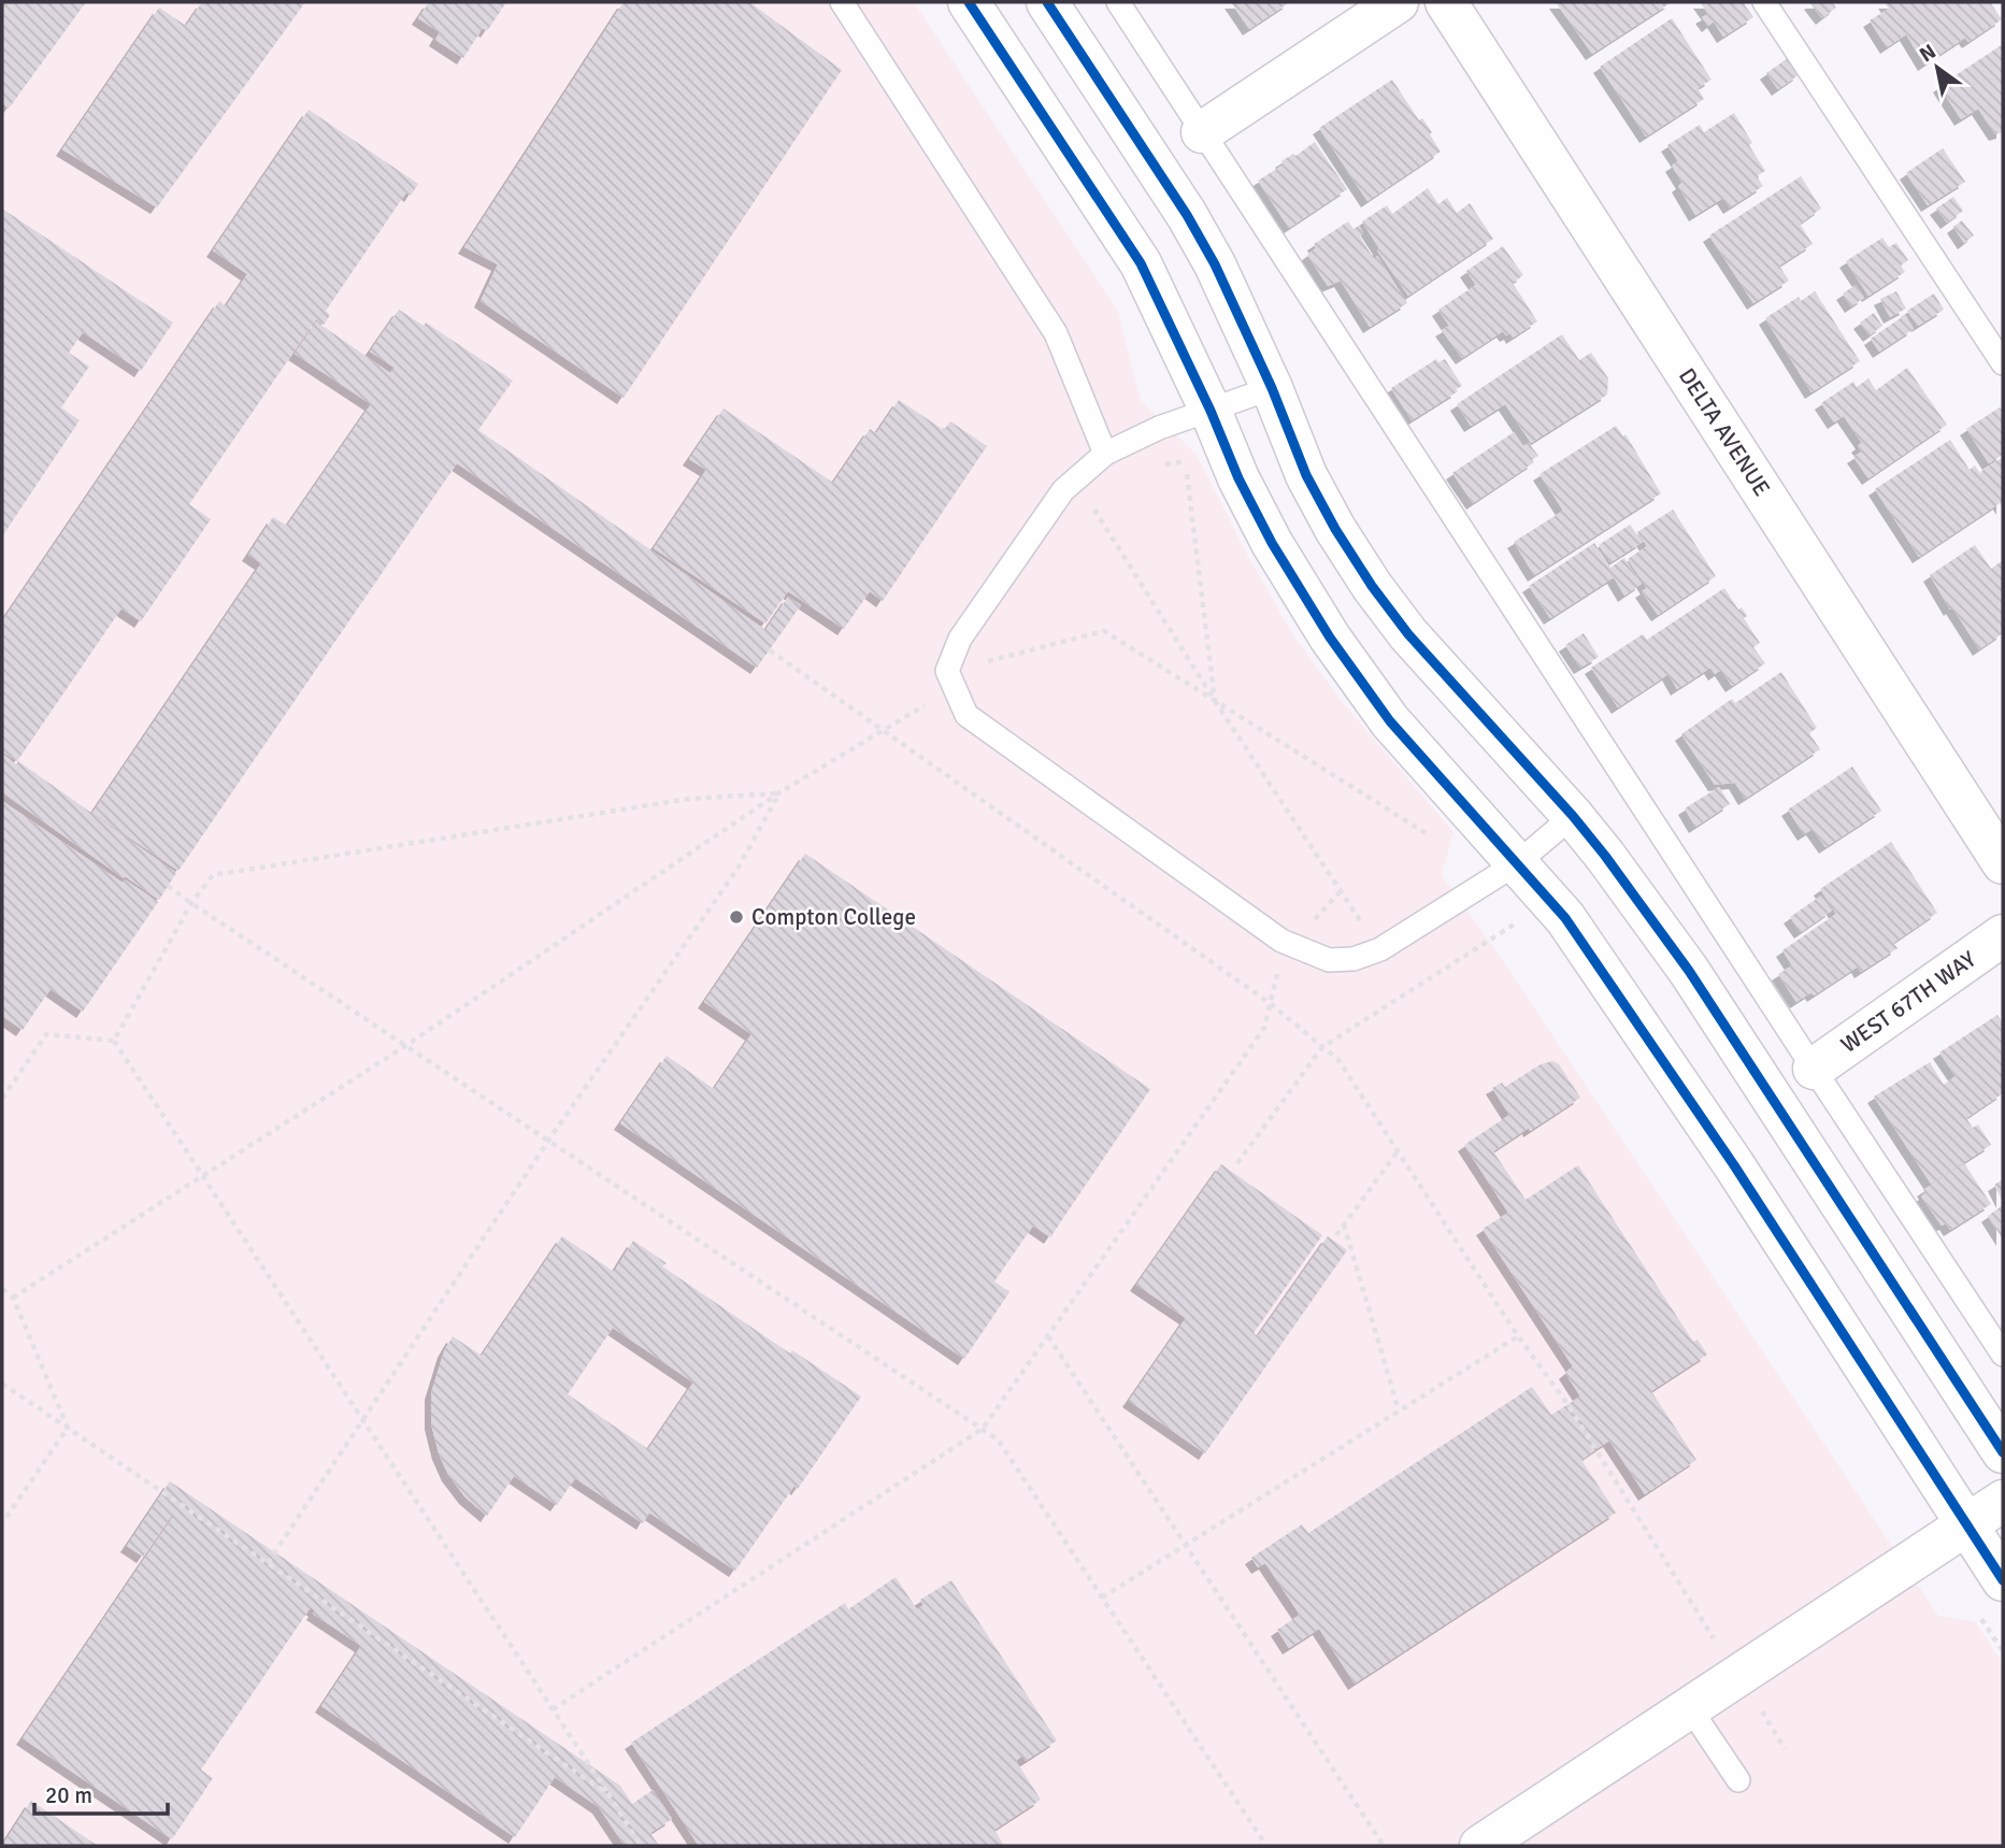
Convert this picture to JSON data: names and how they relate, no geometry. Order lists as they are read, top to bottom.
{
  "streets": {
    "street": ["DELTA AVENUE", "WEST 67TH WAY"]
  },
  "places": ["Compton College"],
  "scale_bar": "20 m",
  "north": "top left"
}
